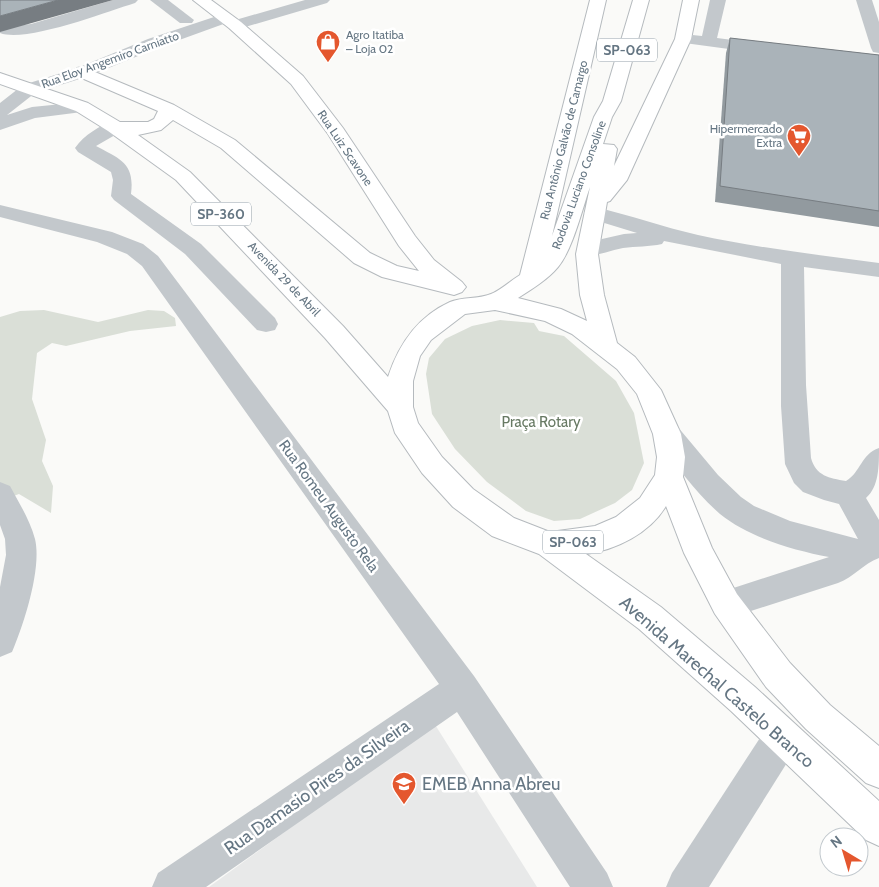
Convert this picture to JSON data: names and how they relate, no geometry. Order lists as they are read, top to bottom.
{
  "streets": {
    "main road": [
      "SP-063",
      "Rua Antônio Galvão de Camargo",
      "Rua Luiz Scavone",
      "Rodovia Luciano Consoline",
      "SP-360",
      "Avenida 29 de Abril",
      "Avenida Marechal Castelo Branco"
    ],
    "street": ["Rua Eloy Angemiro Carniatto", "Rua Romeu Augusto Rela", "Rua Damasio Pires da Silveira"]
  },
  "crossings": [
    ["SP-063", "Rua Luiz Scavone"],
    ["SP-063", "Rodovia Luciano Consoline"],
    ["SP-063", "Avenida 29 de Abril"],
    ["SP-063", "Avenida Marechal Castelo Branco"],
    ["Rua Eloy Angemiro Carniatto", "Rua Luiz Scavone"],
    ["Rua Eloy Angemiro Carniatto", "Avenida 29 de Abril"],
    ["Rua Antônio Galvão de Camargo", "Rodovia Luciano Consoline"],
    ["Rua Luiz Scavone", "Rodovia Luciano Consoline"],
    ["Rua Romeu Augusto Rela", "Rua Damasio Pires da Silveira"]
  ],
  "parks": ["Praça Rotary"],
  "places": {
    "shop": ["Agro Itatiba – Loja 02"],
    "supermarket": ["Hipermercado Extra"],
    "school or university": ["EMEB Anna Abreu"]
  },
  "north": "top left"
}
